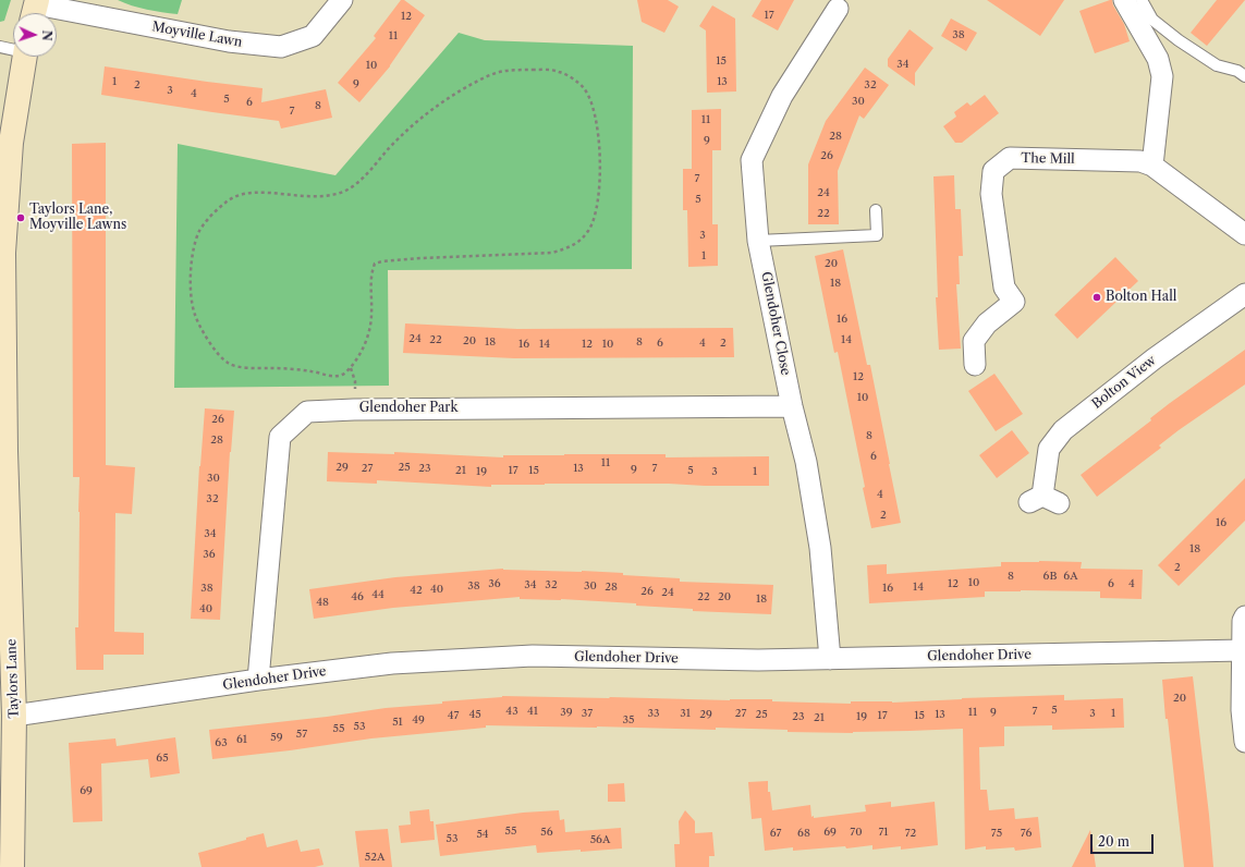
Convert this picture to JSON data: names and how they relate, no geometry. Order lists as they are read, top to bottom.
{
  "streets": {
    "main road": ["Taylors Lane"],
    "street": [
      "Moyville Lawn",
      "The Mill",
      "Glendoher Close",
      "Bolton View",
      "Glendoher Park",
      "Glendoher Drive"
    ]
  },
  "crossings": [
    ["Glendoher Close", "Glendoher Park"],
    ["Glendoher Close", "Glendoher Drive"],
    ["Glendoher Park", "Glendoher Drive"],
    ["Glendoher Drive", "Taylors Lane"]
  ],
  "places": ["Taylors Lane, Moyville Lawns", "Bolton Hall"],
  "house_numbers": [
    "17",
    "12",
    "38",
    "11",
    "15",
    "34",
    "10",
    "1",
    "13",
    "9",
    "2",
    "32",
    "3",
    "4",
    "5",
    "30",
    "6",
    "8",
    "7",
    "11",
    "28",
    "9",
    "26",
    "7",
    "24",
    "5",
    "22",
    "3",
    "1",
    "20",
    "18",
    "16",
    "24",
    "22",
    "14",
    "20",
    "18",
    "8",
    "6",
    "4",
    "2",
    "16",
    "14",
    "12",
    "10",
    "12",
    "10",
    "26",
    "8",
    "28",
    "6",
    "11",
    "29",
    "25",
    "27",
    "23",
    "13",
    "7",
    "9",
    "21",
    "17",
    "15",
    "5",
    "19",
    "3",
    "1",
    "30",
    "4",
    "32",
    "2",
    "16",
    "34",
    "18",
    "36",
    "2",
    "8",
    "6B",
    "6A",
    "10",
    "36",
    "12",
    "6",
    "4",
    "34",
    "32",
    "38",
    "30",
    "28",
    "14",
    "38",
    "16",
    "40",
    "42",
    "26",
    "24",
    "44",
    "46",
    "22",
    "20",
    "18",
    "48",
    "40",
    "20",
    "5",
    "43",
    "41",
    "7",
    "39",
    "11",
    "9",
    "37",
    "33",
    "31",
    "27",
    "3",
    "1",
    "45",
    "29",
    "25",
    "13",
    "47",
    "17",
    "15",
    "23",
    "19",
    "21",
    "49",
    "35",
    "51",
    "53",
    "55",
    "57",
    "59",
    "61",
    "63",
    "65",
    "69",
    "55",
    "56",
    "69",
    "70",
    "71",
    "67",
    "68",
    "72",
    "75",
    "76",
    "54",
    "53",
    "56A",
    "52A"
  ],
  "scale_bar": "20 m",
  "north": "right"
}
